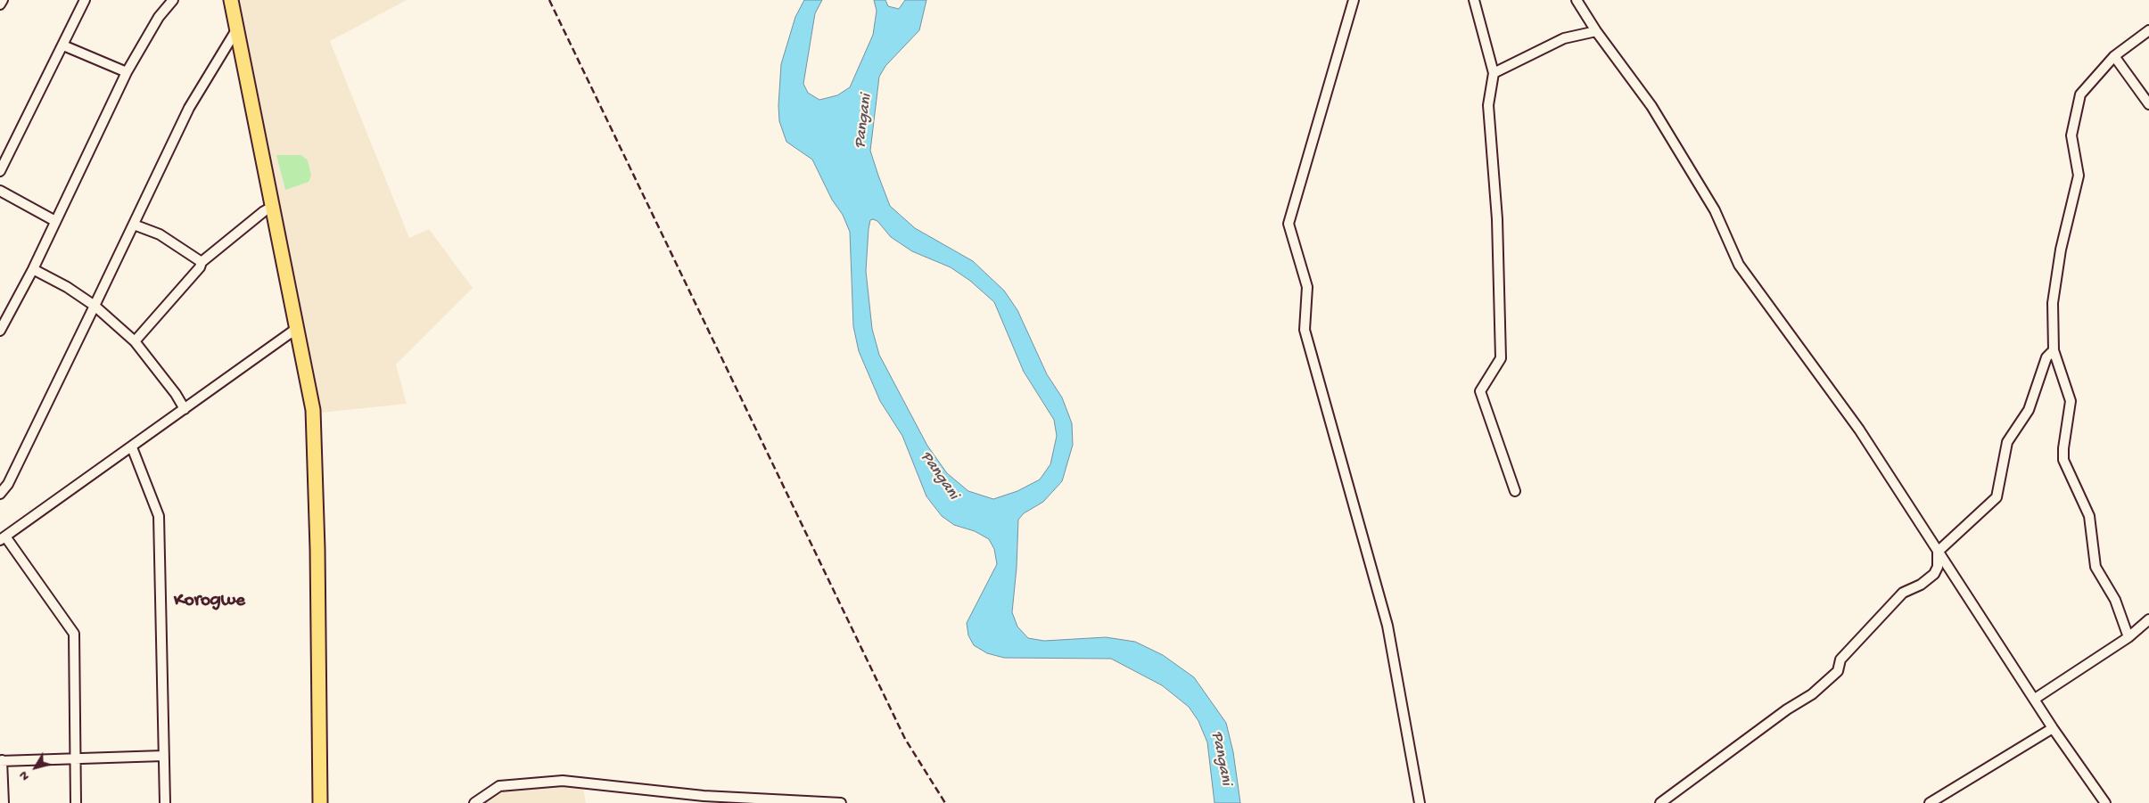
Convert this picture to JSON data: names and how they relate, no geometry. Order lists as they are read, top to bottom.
{
  "districts": ["Korogwe"],
  "water": ["Pangani"],
  "north": "bottom left"
}
